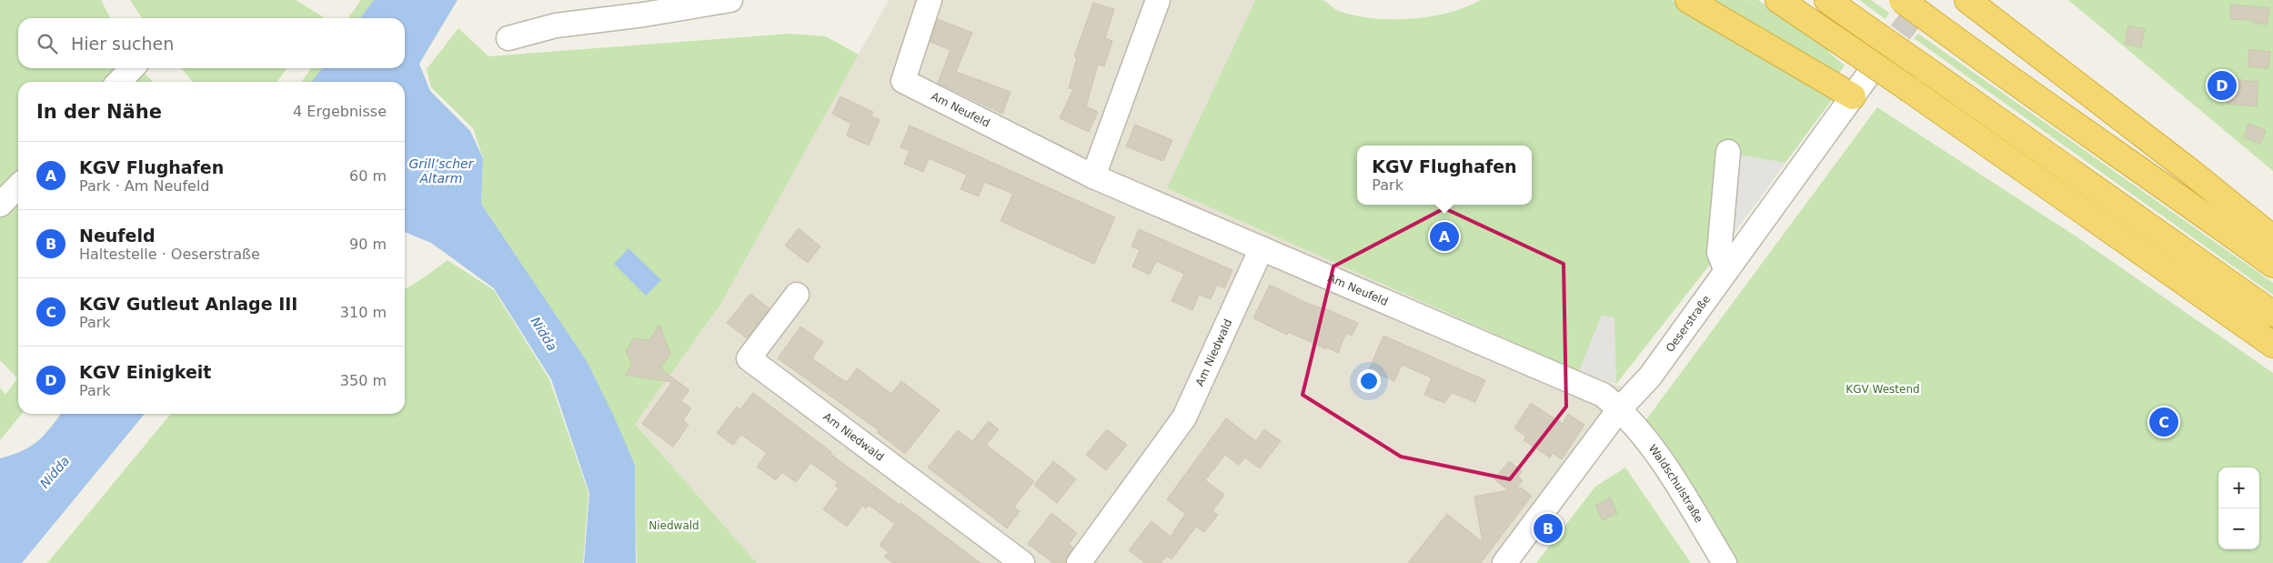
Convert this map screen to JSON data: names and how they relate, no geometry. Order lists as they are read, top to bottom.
{
  "streets": {
    "street": [
      "Am Neufeld",
      "Oeserstraße",
      "Am Niedwald",
      "Waldschulstraße"
    ]
  },
  "crossings": [
    ["Am Neufeld", "Oeserstraße"],
    ["Am Neufeld", "Am Niedwald"],
    ["Am Neufeld", "Waldschulstraße"],
    ["Oeserstraße", "Waldschulstraße"]
  ],
  "water": ["Grill’scher Altarm", "Nidda"],
  "parks": ["KGV Westend", "Niedwald"],
  "page": {
    "search": "Hier suchen",
    "pins": [
      "D",
      "A",
      "C",
      "B"
    ],
    "heading": ["In der Nähe", "4 Ergebnisse"],
    "list": [
      {
        "mark": "A",
        "name": "KGV Flughafen",
        "note": "Park · Am Neufeld",
        "value": "60 m"
      },
      {
        "mark": "B",
        "name": "Neufeld",
        "note": "Haltestelle · Oeserstraße",
        "value": "90 m"
      },
      {
        "mark": "C",
        "name": "KGV Gutleut Anlage III",
        "note": "Park",
        "value": "310 m"
      },
      {
        "mark": "D",
        "name": "KGV Einigkeit",
        "note": "Park",
        "value": "350 m"
      }
    ],
    "popup": ["KGV Flughafen", "Park"],
    "map_buttons": ["+", "−"]
  }
}
